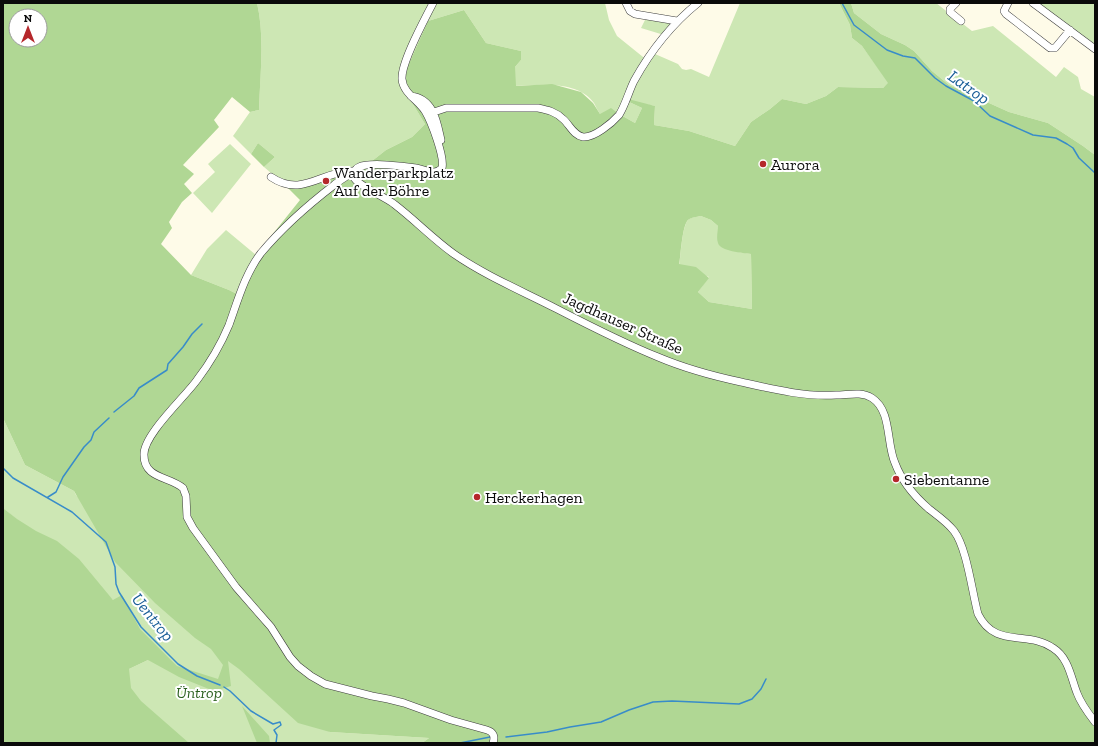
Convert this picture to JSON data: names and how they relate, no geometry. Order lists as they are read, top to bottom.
{
  "streets": {
    "street": ["Jagdhauser Straße"]
  },
  "water": ["Latrop", "Uentrop"],
  "parks": ["Üntrop"],
  "places": [
    "Aurora",
    "Wanderparkplatz Auf der Böhre",
    "Siebentanne",
    "Herckerhagen"
  ],
  "north": "top"
}
